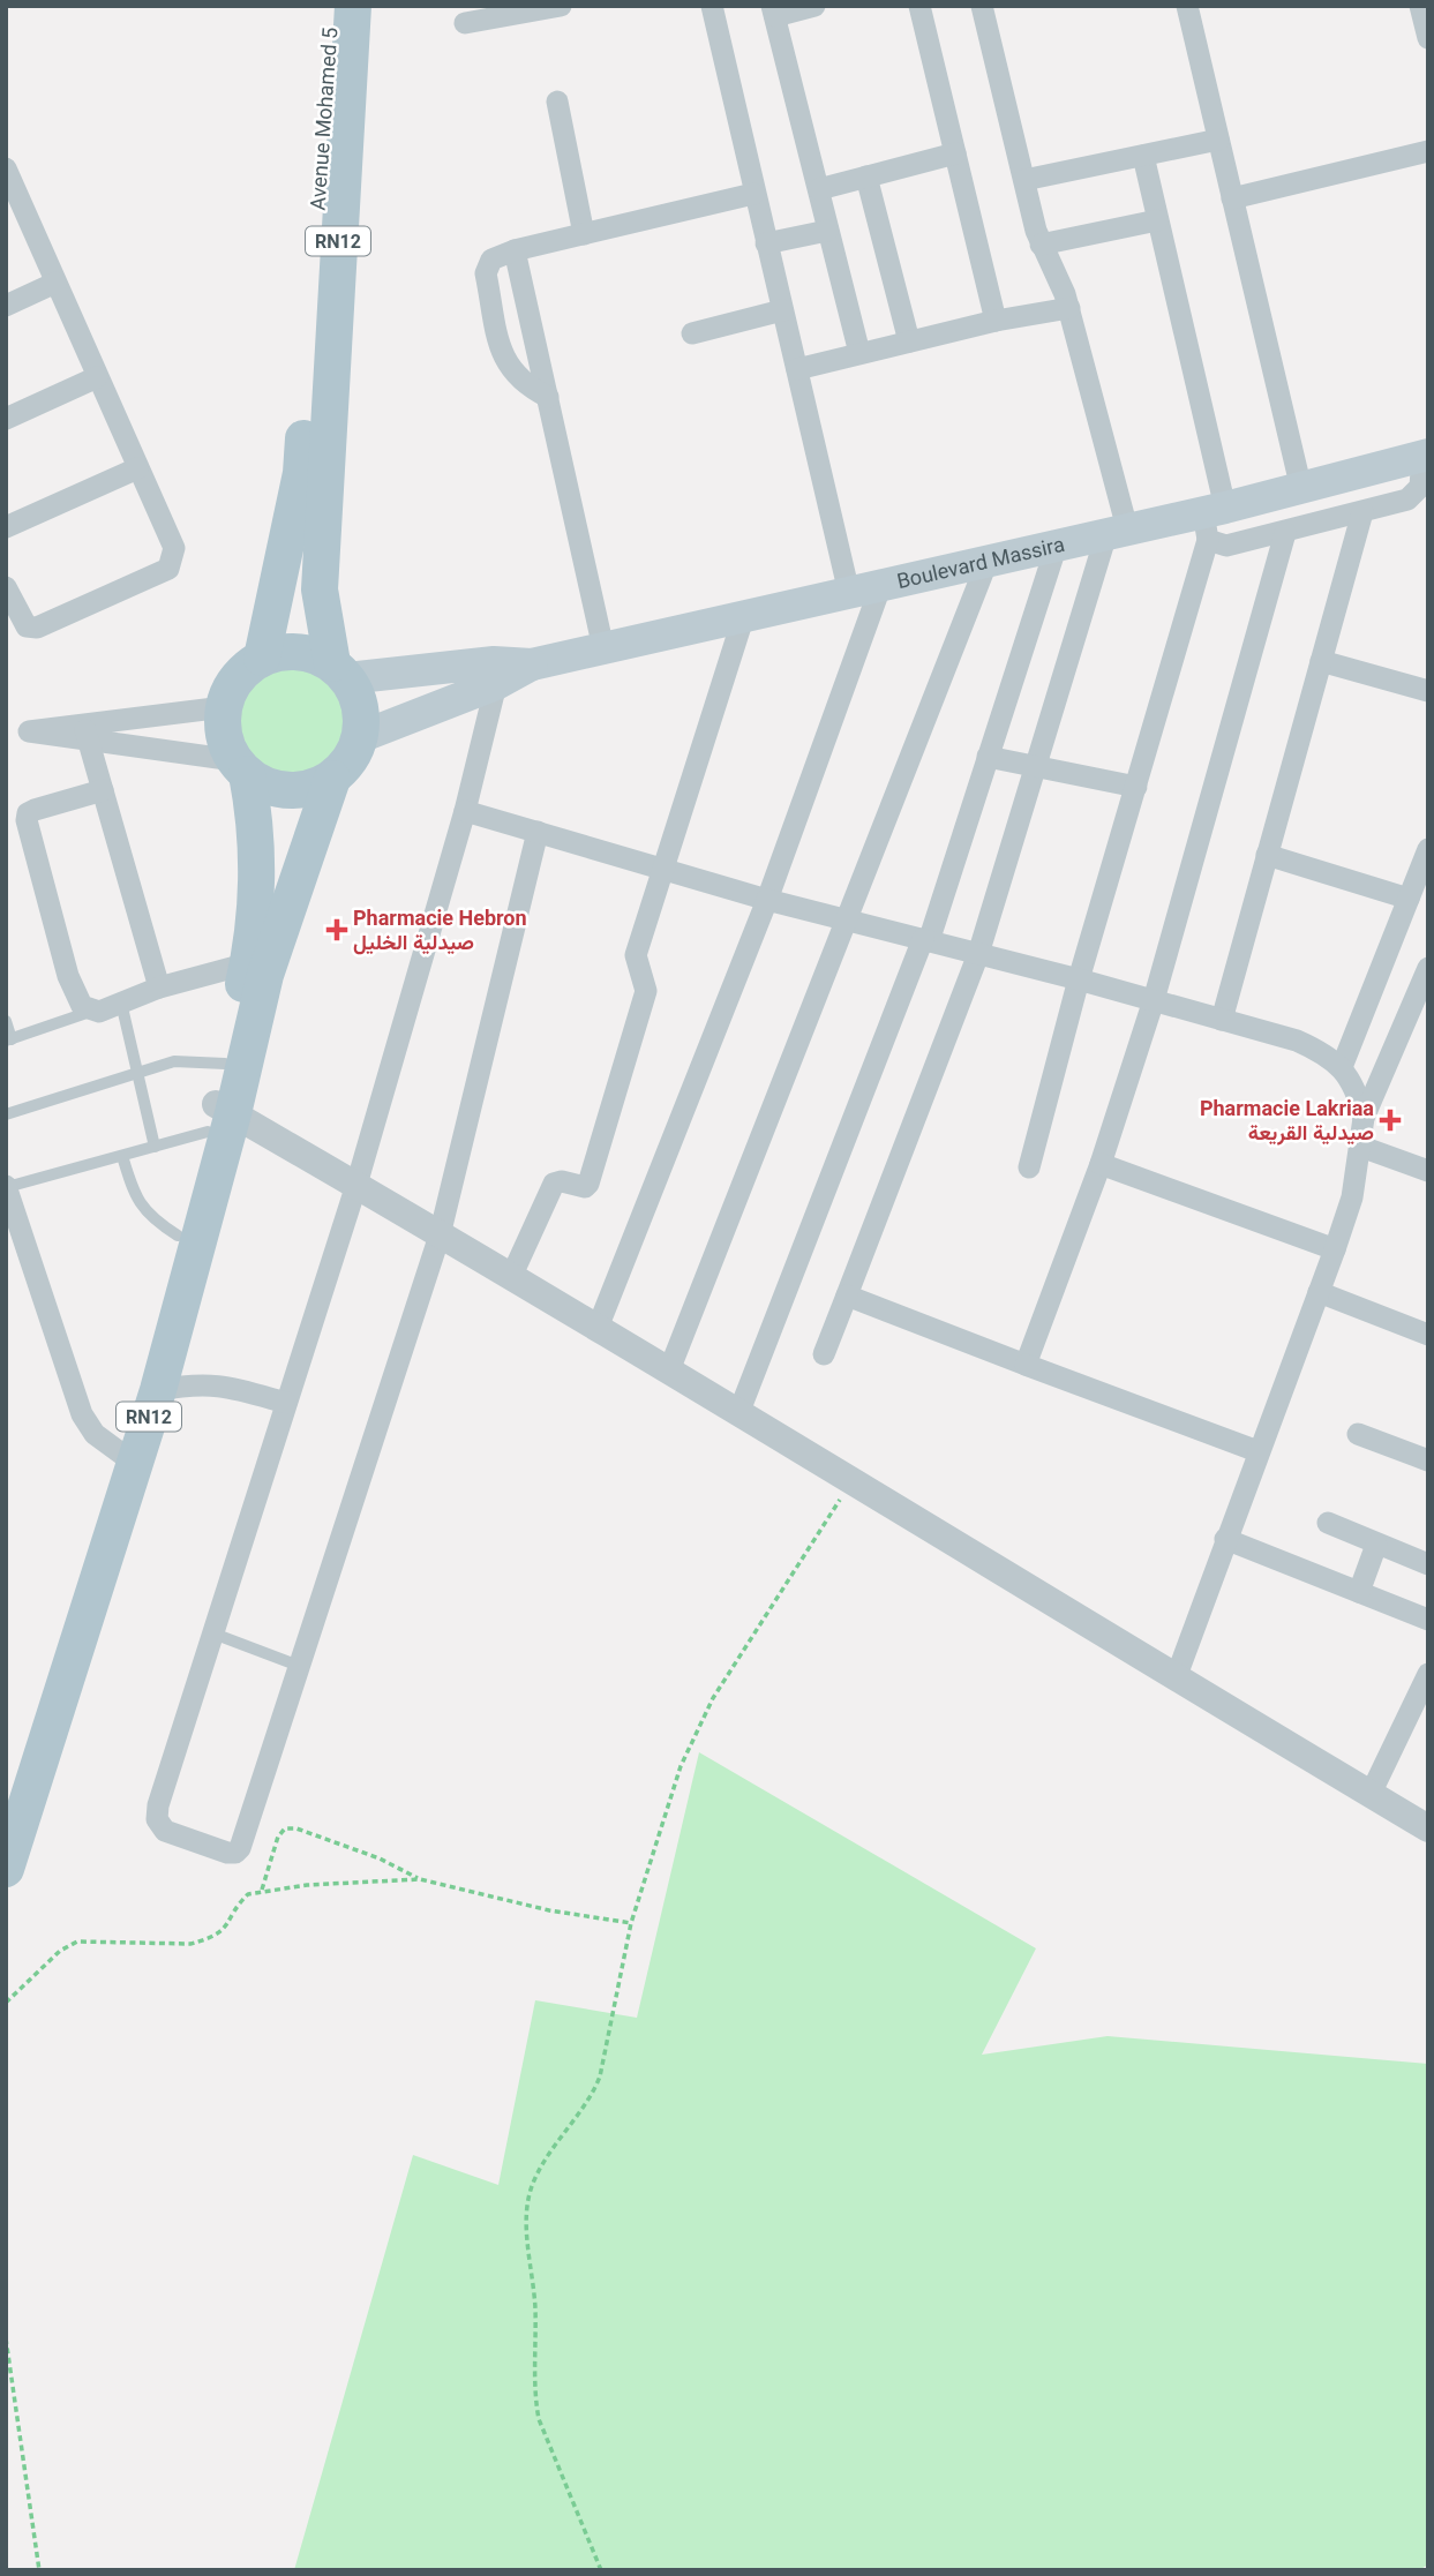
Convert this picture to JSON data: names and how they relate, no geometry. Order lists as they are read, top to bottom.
{
  "streets": {
    "main road": ["Avenue Mohamed 5", "RN12", "Boulevard Massira"]
  },
  "crossings": [
    ["Avenue Mohamed 5", "RN12"],
    ["RN12", "Boulevard Massira"]
  ],
  "places": {
    "health": ["Pharmacie Hebron صيدلية الخليل", "Pharmacie Lakriaa صيدلية القريعة"]
  }
}
